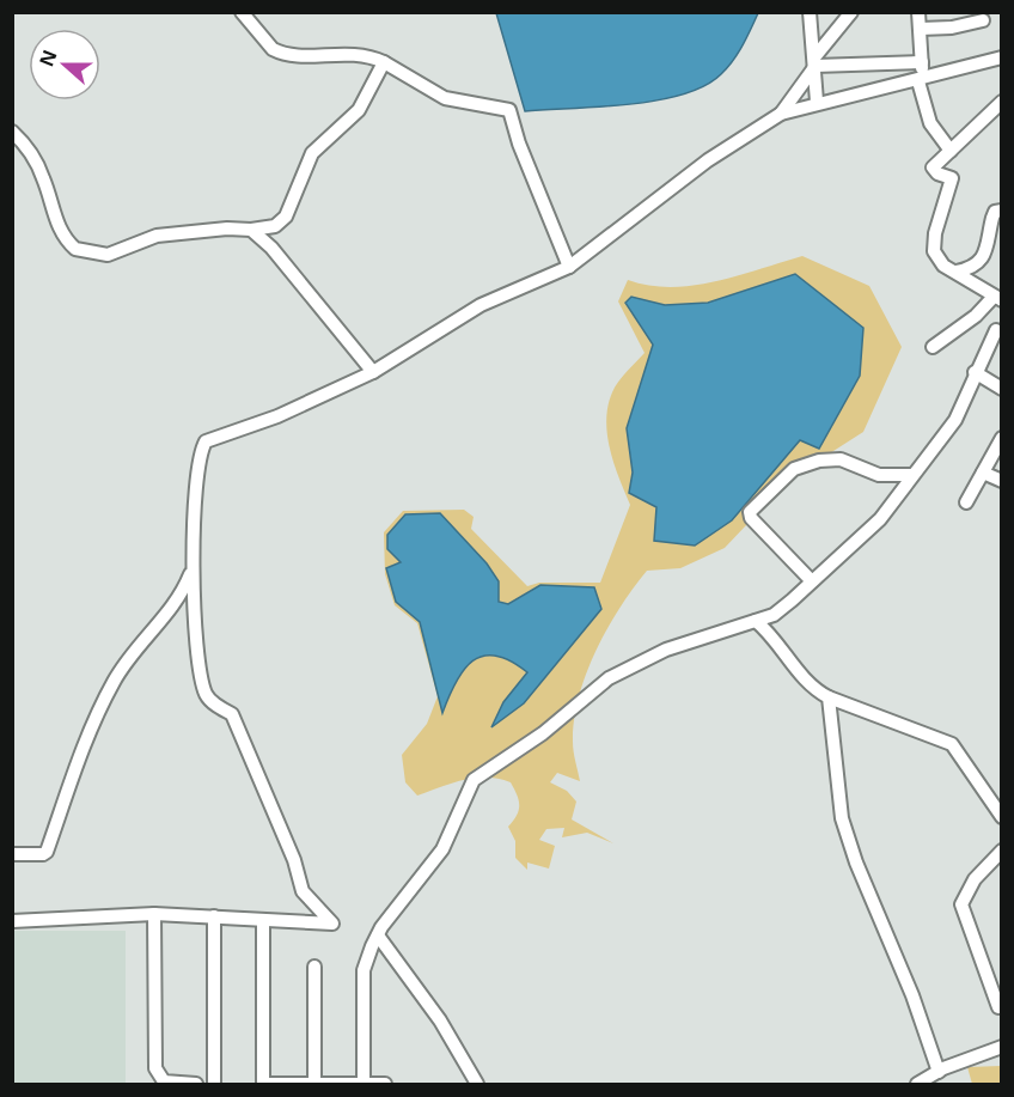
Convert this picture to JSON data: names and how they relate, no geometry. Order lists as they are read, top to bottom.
{
  "north": "left"
}
